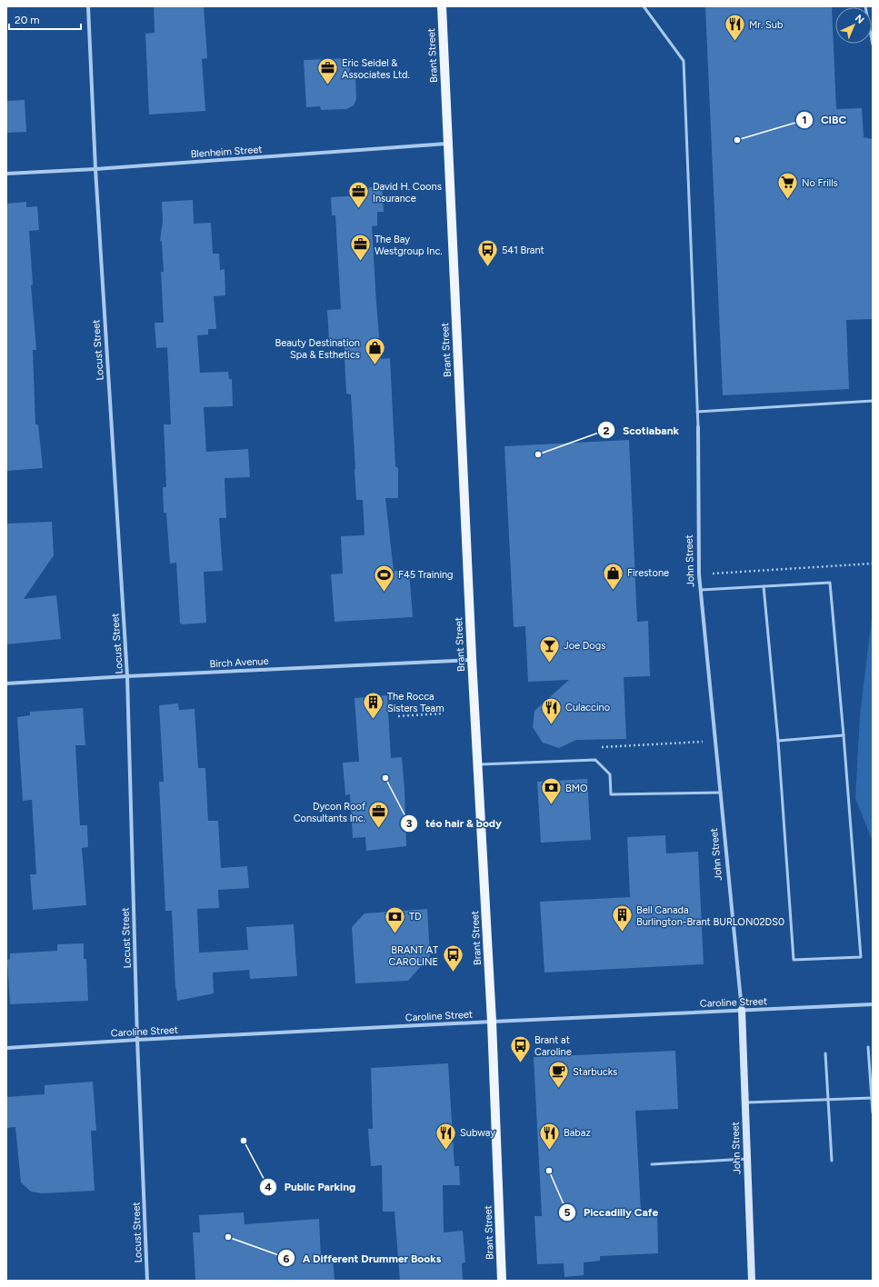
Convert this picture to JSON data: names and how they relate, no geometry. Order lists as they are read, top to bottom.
{
  "streets": {
    "main road": ["Brant Street"],
    "street": [
      "Blenheim Street",
      "Locust Street",
      "John Street",
      "Birch Avenue",
      "Caroline Street"
    ]
  },
  "crossings": [
    ["Brant Street", "Blenheim Street"],
    ["Brant Street", "Birch Avenue"],
    ["Brant Street", "Caroline Street"],
    ["Blenheim Street", "Locust Street"],
    ["Locust Street", "Birch Avenue"],
    ["Locust Street", "Caroline Street"],
    ["John Street", "Caroline Street"]
  ],
  "places": {
    "restaurant": [
      "Mr. Sub",
      "Culaccino",
      "Subway",
      "Babaz"
    ],
    "office": [
      "Eric Seidel & Associates Ltd.",
      "David H. Coons Insurance",
      "The Bay Westgroup Inc.",
      "Dycon Roof Consultants Inc."
    ],
    "other": [
      "CIBC",
      "Scotiabank",
      "téo hair & body",
      "Public Parking",
      "Piccadilly Cafe",
      "A Different Drummer Books"
    ],
    "supermarket": ["No Frills"],
    "bus stop": ["541 Brant", "BRANT AT CAROLINE", "Brant at Caroline"],
    "shop": ["Beauty Destination Spa & Esthetics", "Firestone"],
    "sports": ["F45 Training"],
    "bar": ["Joe Dogs"],
    "building": ["The Rocca Sisters Team", "Bell Canada Burlington-Brant BURLON02DS0"],
    "bank": ["BMO", "TD"],
    "cafe": ["Starbucks"]
  },
  "scale_bar": "20 m",
  "north": "top right"
}
